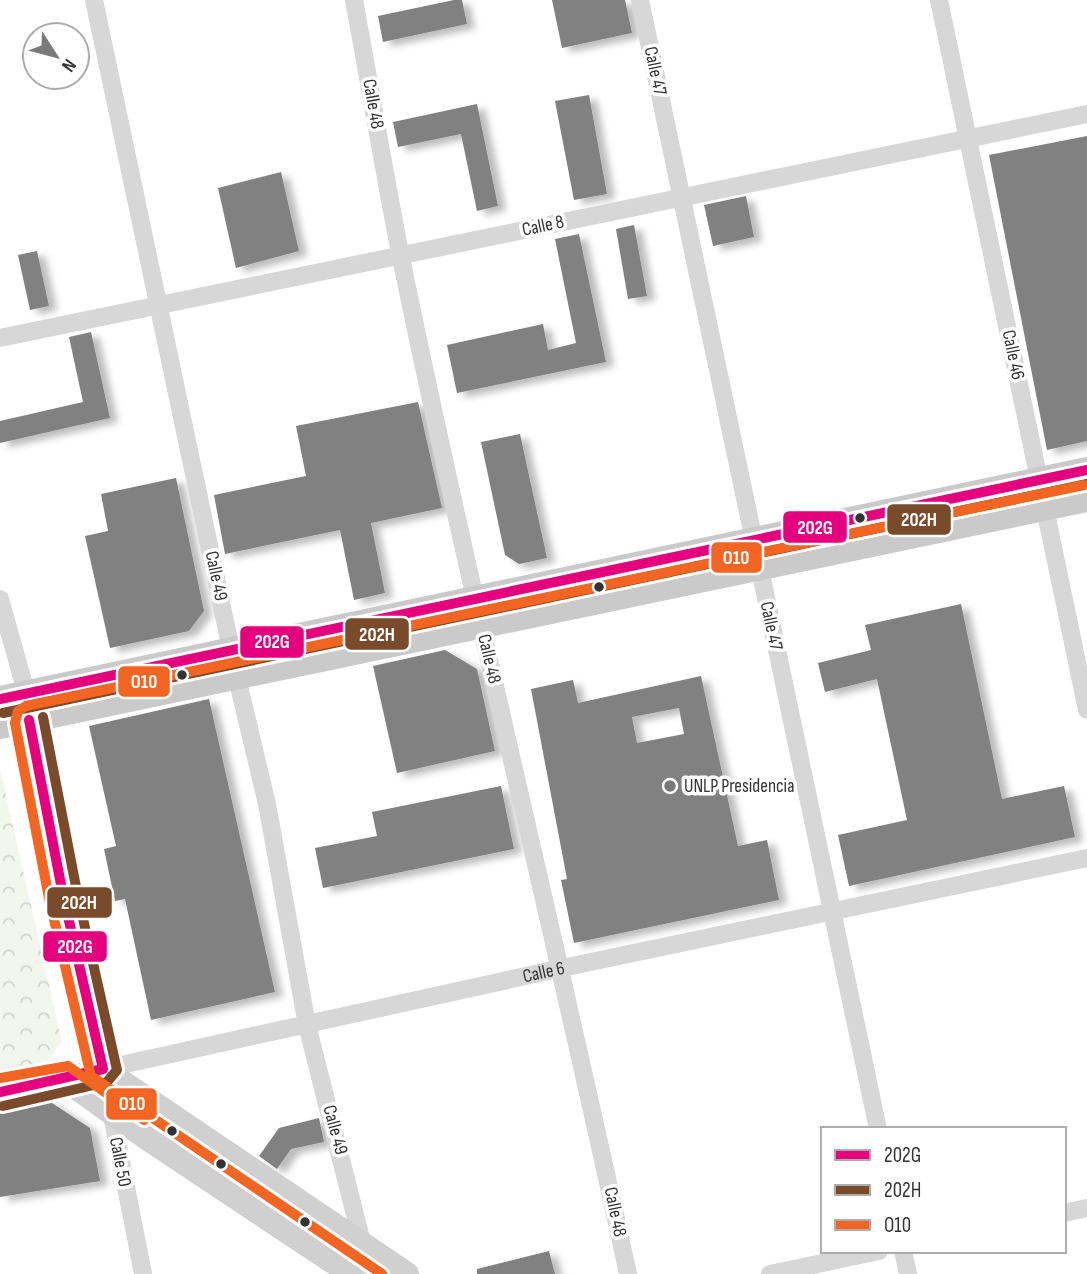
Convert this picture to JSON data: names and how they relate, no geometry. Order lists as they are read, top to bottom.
{
  "streets": {
    "main road": ["Calle 6", "Calle 50"],
    "street": [
      "Calle 47",
      "Calle 48",
      "Calle 8",
      "Calle 46",
      "Calle 49"
    ]
  },
  "crossings": [
    ["Calle 47", "Calle 8"],
    ["Calle 47", "Calle 6"],
    ["Calle 48", "Calle 8"],
    ["Calle 48", "Calle 6"],
    ["Calle 8", "Calle 46"],
    ["Calle 8", "Calle 49"],
    ["Calle 49", "Calle 6"],
    ["Calle 6", "Calle 50"]
  ],
  "places": ["UNLP Presidencia"],
  "lines": ["transit line 202G", "transit line 202H", "transit line O10"],
  "legend": ["202G", "202H", "O10"],
  "north": "bottom right"
}
